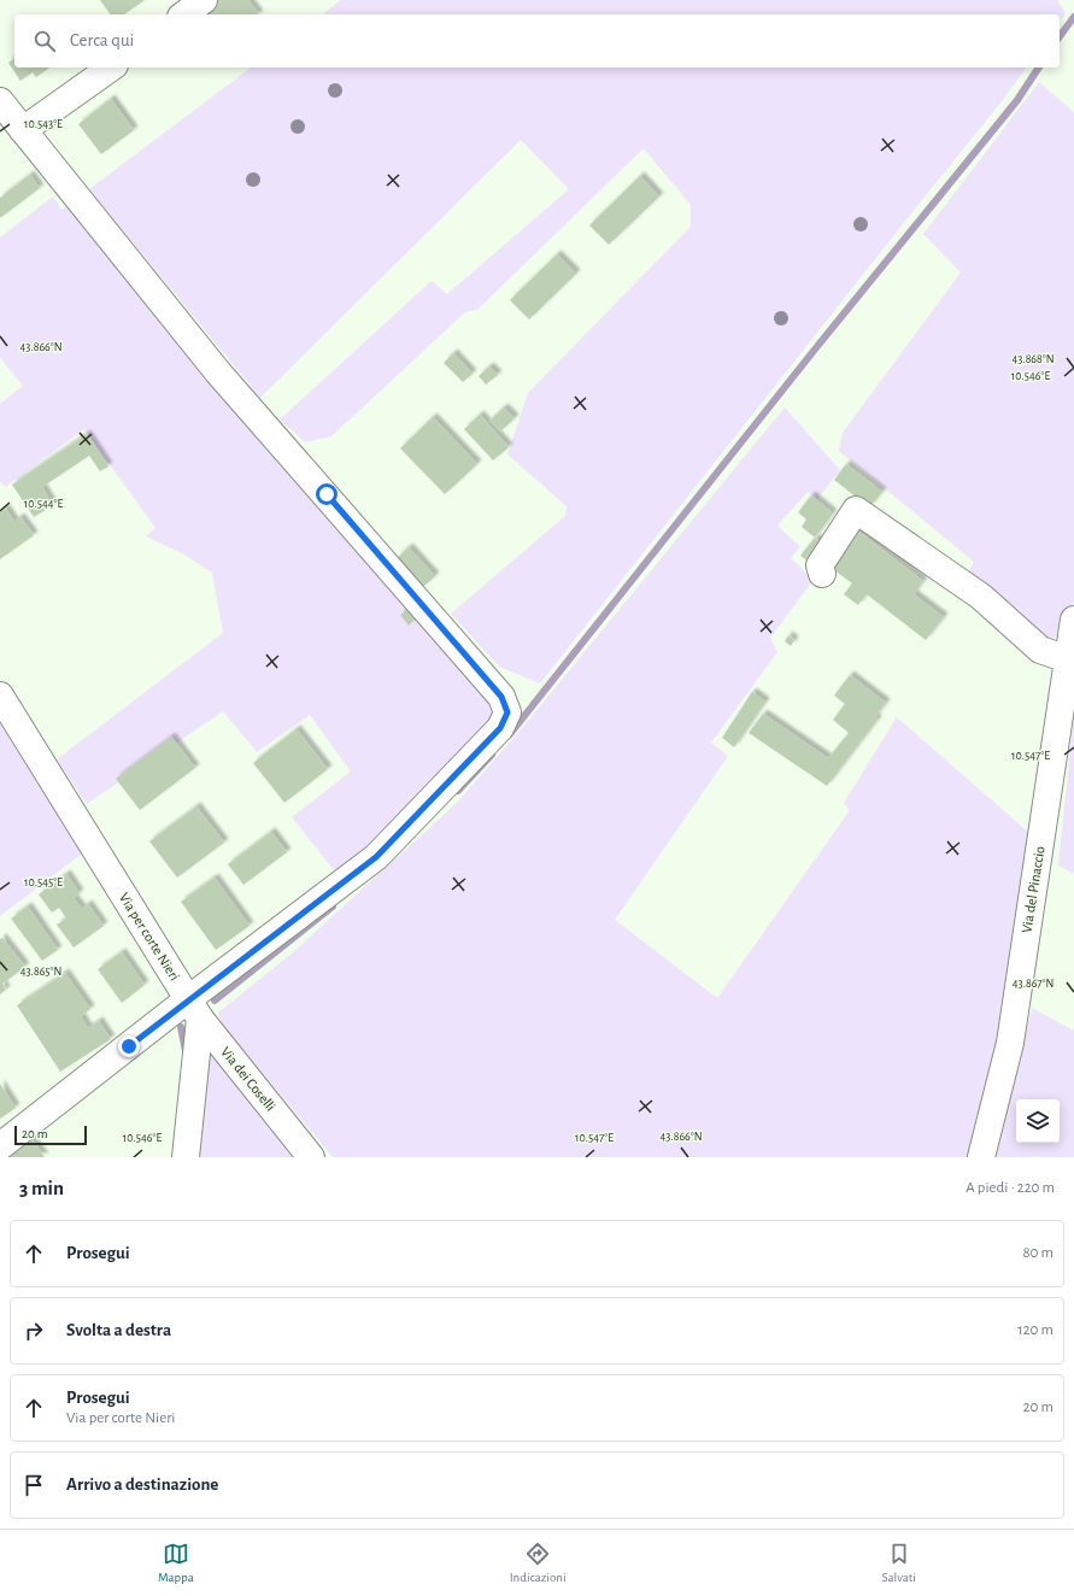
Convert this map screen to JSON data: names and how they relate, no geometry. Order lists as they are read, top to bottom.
{
  "streets": {
    "street": ["Via del Pinaccio", "Via per corte Nieri", "Via dei Coselli"]
  },
  "crossings": [
    ["Via per corte Nieri", "Via dei Coselli"]
  ],
  "scale_bar": "20 m",
  "page": {
    "search": "Cerca qui",
    "scale": "20 m",
    "heading": ["3 min", "A piedi · 220 m"],
    "list": [
      ["Prosegui", "80 m"],
      ["Svolta a destra", "120 m"],
      ["Prosegui", "Via per corte Nieri", "20 m"],
      "Arrivo a destinazione"
    ],
    "nav": ["Mappa", "Indicazioni", "Salvati"]
  },
  "coordinates": [
    "10.543°E",
    "43.866°N",
    "43.868°N",
    "10.546°E",
    "10.544°E",
    "10.547°E",
    "10.545°E",
    "43.865°N",
    "43.867°N"
  ]
}
